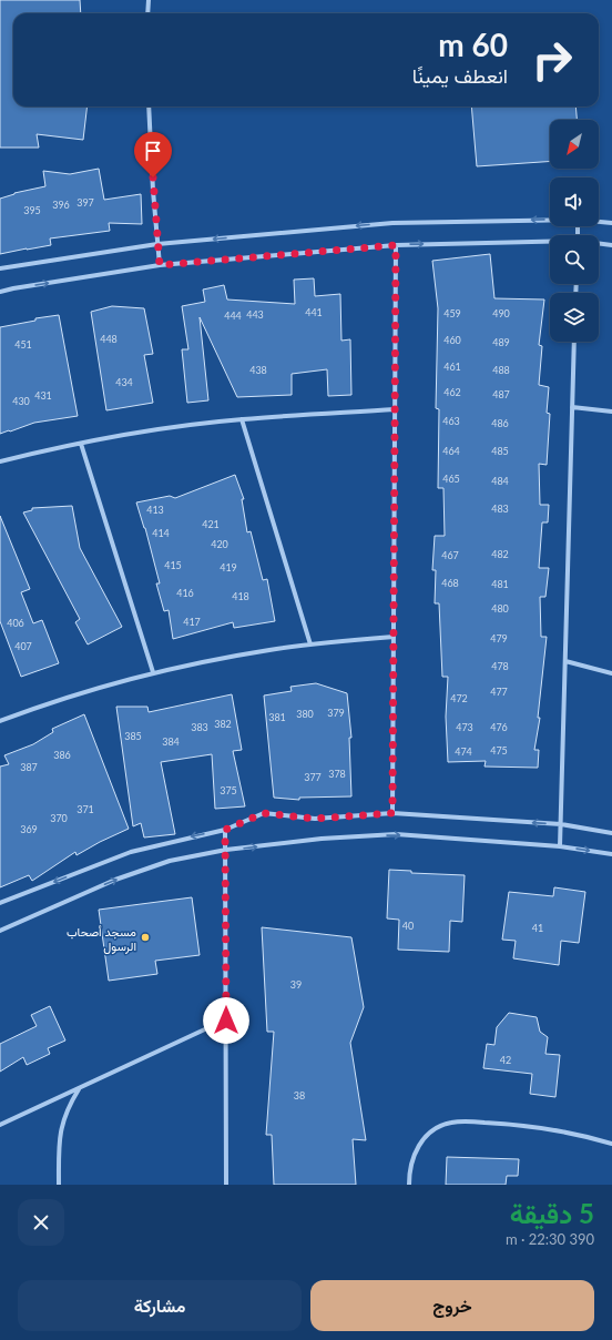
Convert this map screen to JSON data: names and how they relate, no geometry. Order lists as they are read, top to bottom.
{
  "places": ["مسجد أصحاب الرسول"],
  "house_numbers": [
    "397",
    "396",
    "395",
    "441",
    "459",
    "490",
    "443",
    "444",
    "448",
    "460",
    "489",
    "451",
    "461",
    "438",
    "488",
    "434",
    "462",
    "487",
    "431",
    "430",
    "463",
    "486",
    "464",
    "485",
    "465",
    "484",
    "483",
    "413",
    "421",
    "414",
    "420",
    "482",
    "467",
    "415",
    "419",
    "468",
    "481",
    "416",
    "418",
    "480",
    "417",
    "406",
    "479",
    "407",
    "478",
    "477",
    "472",
    "379",
    "380",
    "381",
    "382",
    "383",
    "473",
    "476",
    "385",
    "384",
    "475",
    "474",
    "386",
    "387",
    "378",
    "377",
    "375",
    "371",
    "370",
    "369",
    "40",
    "41",
    "39",
    "42",
    "38"
  ],
  "north": "bottom left",
  "page": {
    "turn": ["60 m", "انعطف يمينًا"],
    "heading": ["5 دقيقة", "390 m · 22:30"],
    "buttons": ["خروج", "مشاركة"]
  }
}
